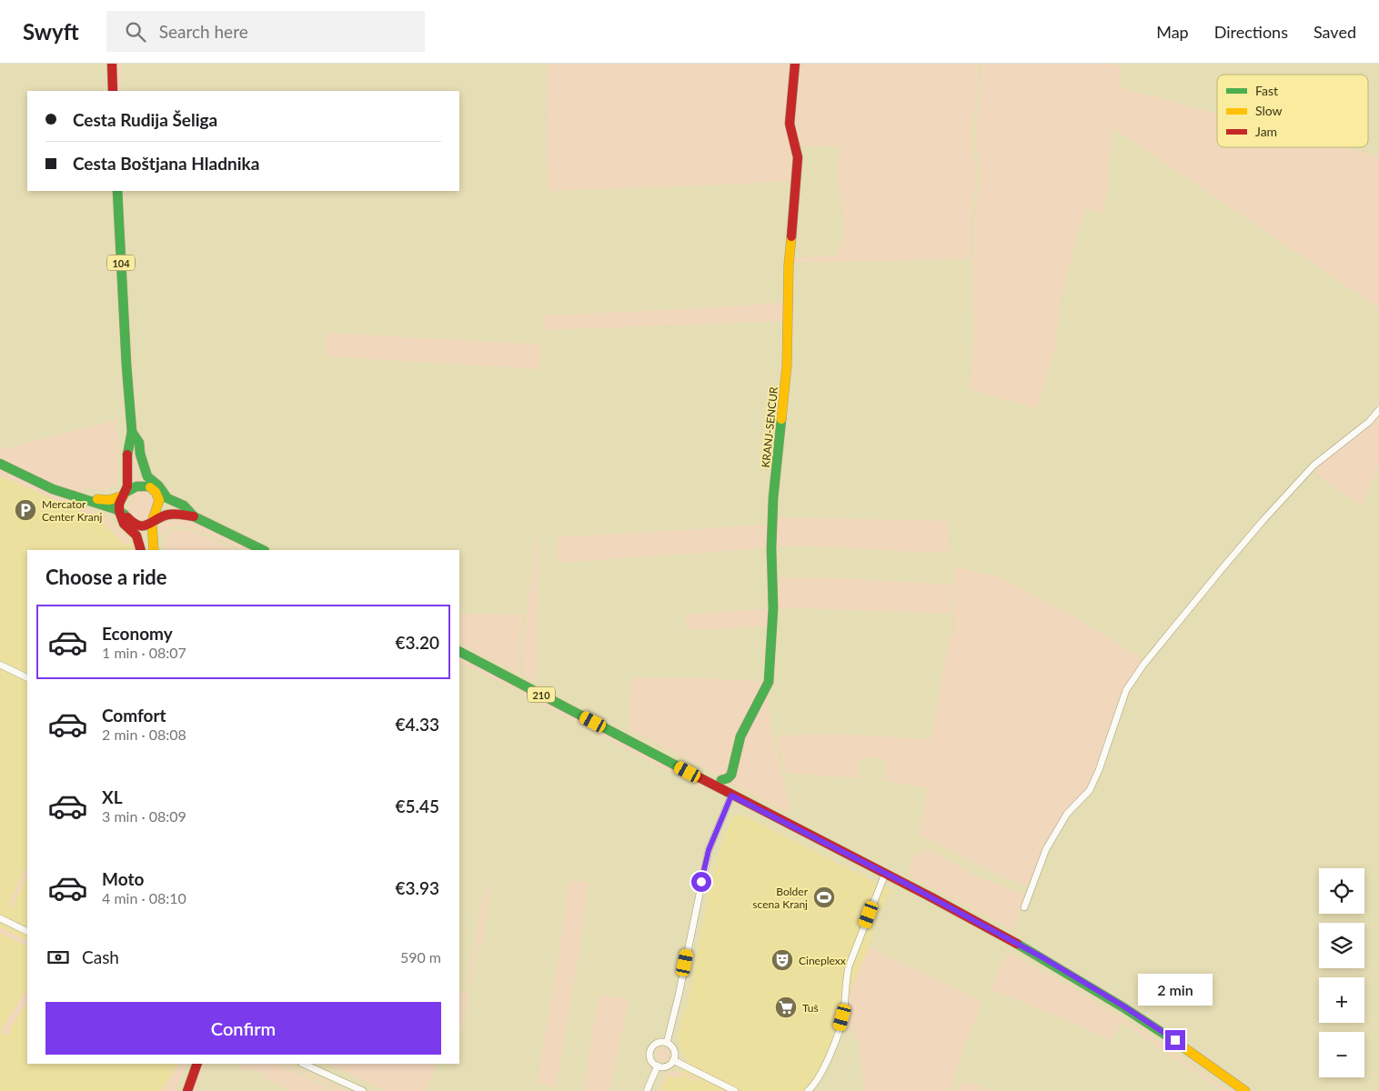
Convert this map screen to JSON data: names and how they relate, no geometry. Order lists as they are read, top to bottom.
{
  "streets": {
    "main road": ["104", "KRANJ-SENCUR", "210"]
  },
  "places": {
    "parking": ["Mercator Center Kranj"],
    "sports": ["Bolder scena Kranj"],
    "theatre": ["Cineplexx"],
    "supermarket": ["Tuš"]
  },
  "legend": ["Fast", "Slow", "Jam"],
  "page": {
    "header": "Swyft",
    "search": "Search here",
    "nav": ["Map", "Directions", "Saved"],
    "banner": ["Cesta Rudija Šeliga", "Cesta Boštjana Hladnika"],
    "heading": "Choose a ride",
    "list": [
      {
        "name": "Economy",
        "note": "1 min · 08:07",
        "value": "€3.20"
      },
      {
        "name": "Comfort",
        "note": "2 min · 08:08",
        "value": "€4.33"
      },
      {
        "name": "XL",
        "note": "3 min · 08:09",
        "value": "€5.45"
      },
      {
        "name": "Moto",
        "note": "4 min · 08:10",
        "value": "€3.93"
      }
    ],
    "map_buttons": ["+", "−"],
    "pay": ["Cash", "590 m"],
    "bubble": "2 min",
    "buttons": "Confirm"
  }
}
